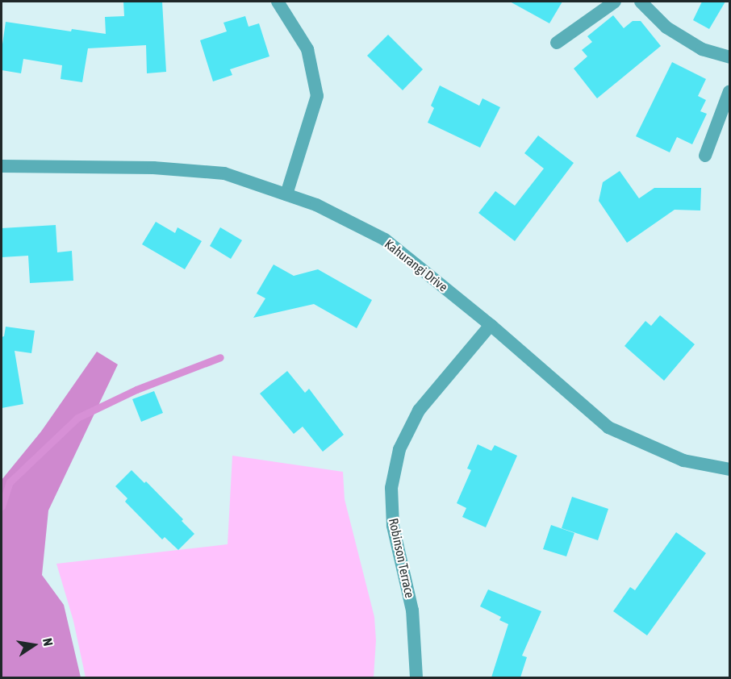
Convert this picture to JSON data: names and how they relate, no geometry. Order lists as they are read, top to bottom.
{
  "streets": {
    "street": ["Kahurangi Drive", "Robinson Terrace"]
  },
  "crossings": [
    ["Kahurangi Drive", "Robinson Terrace"]
  ],
  "north": "right"
}
